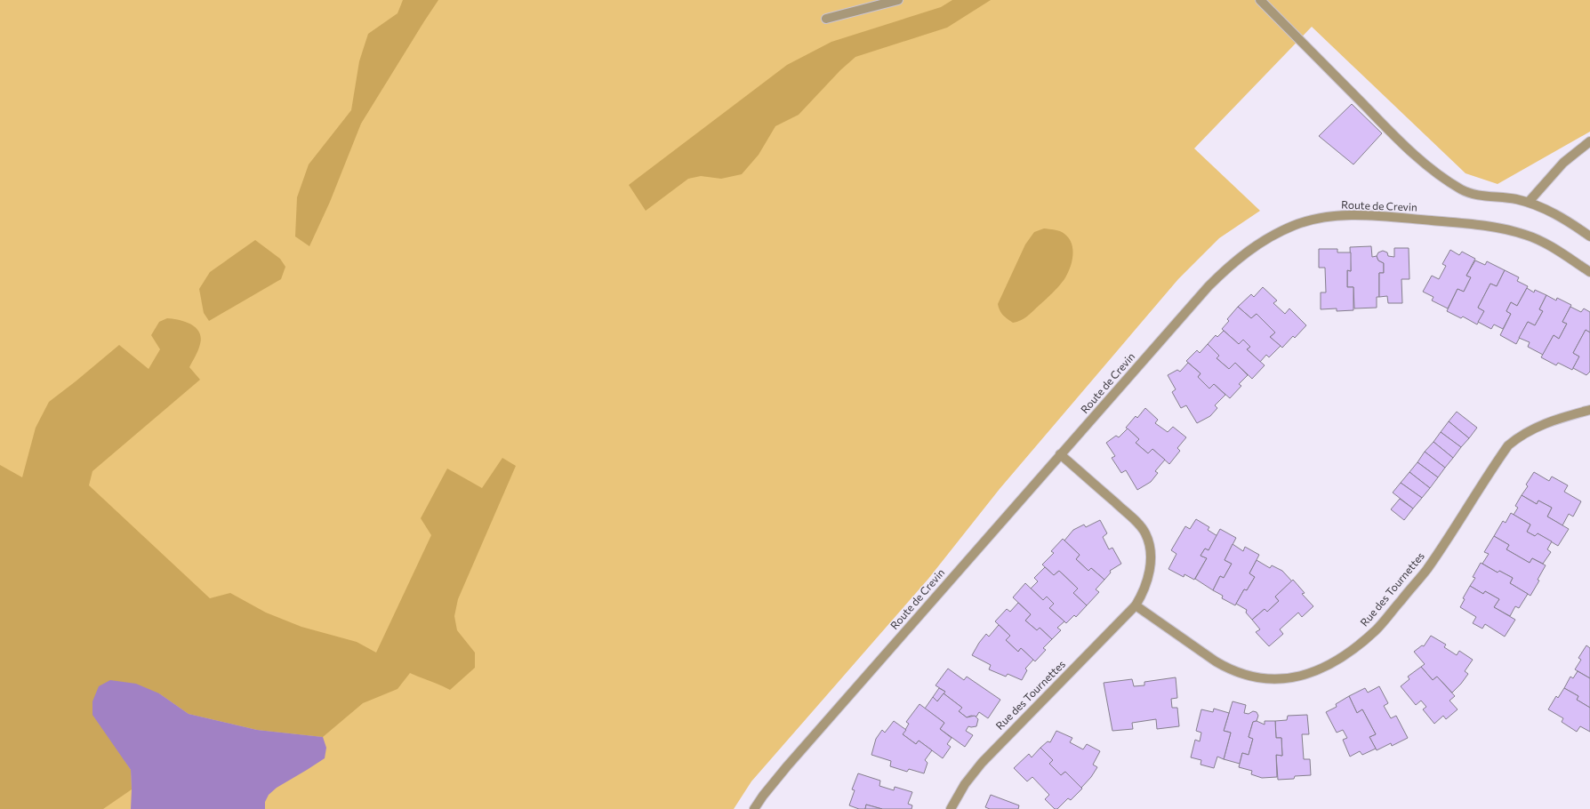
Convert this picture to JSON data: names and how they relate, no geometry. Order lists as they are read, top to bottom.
{
  "streets": {
    "street": ["Route de Crevin", "Rue des Tournettes"]
  },
  "crossings": [
    ["Route de Crevin", "Rue des Tournettes"]
  ]
}
